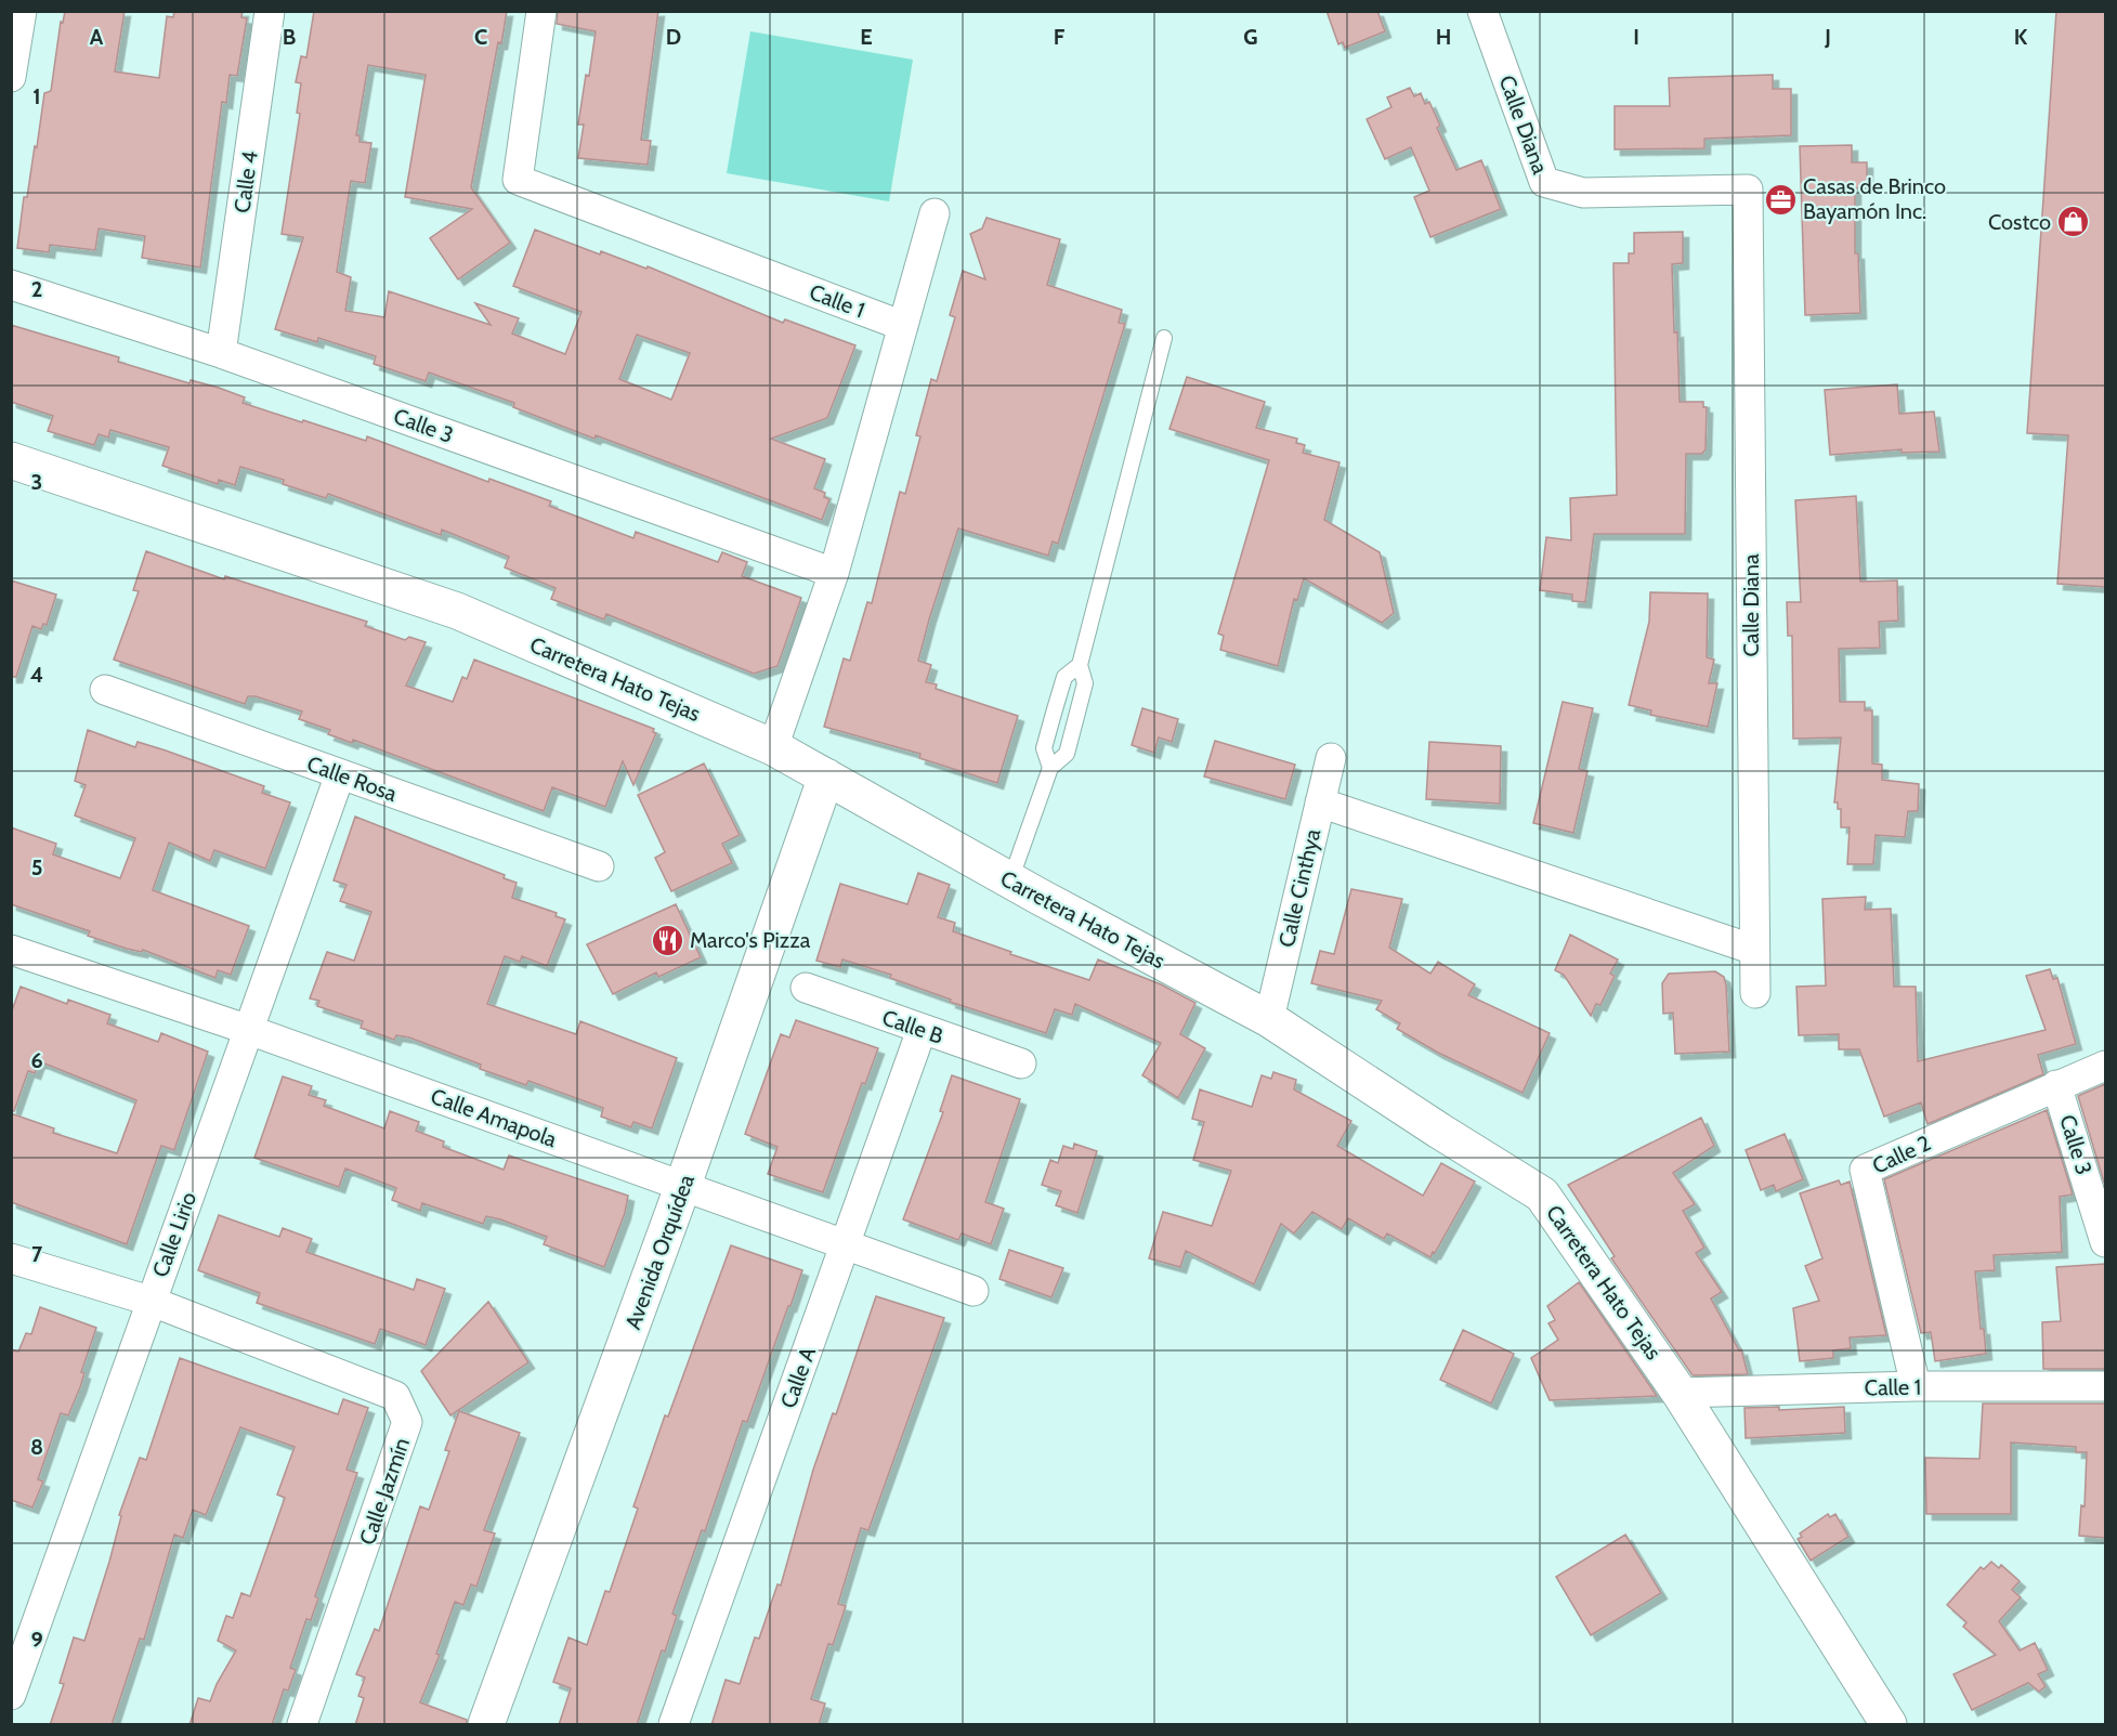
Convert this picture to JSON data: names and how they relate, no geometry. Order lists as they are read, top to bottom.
{
  "streets": {
    "street": [
      "Calle Diana",
      "Calle 4",
      "Calle 1",
      "Calle 3",
      "Carretera Hato Tejas",
      "Calle Rosa",
      "Calle Cinthya",
      "Calle B",
      "Calle Amapola",
      "Calle 2",
      "Calle Lirio",
      "Avenida Orquídea",
      "Calle A",
      "Calle Jazmín"
    ]
  },
  "crossings": [
    ["Calle 4", "Calle 3"],
    ["Calle 1", "Carretera Hato Tejas"],
    ["Calle 1", "Calle 2"],
    ["Calle 3", "Calle 2"],
    ["Carretera Hato Tejas", "Calle Cinthya"],
    ["Carretera Hato Tejas", "Avenida Orquídea"],
    ["Calle Rosa", "Calle Lirio"],
    ["Calle B", "Calle A"],
    ["Calle Amapola", "Calle Lirio"],
    ["Calle Amapola", "Avenida Orquídea"],
    ["Calle Amapola", "Calle A"],
    ["Calle Lirio", "Calle Jazmín"]
  ],
  "places": {
    "office": ["Casas de Brinco Bayamón Inc."],
    "shop": ["Costco"],
    "restaurant": ["Marco's Pizza"]
  },
  "grid": {
    "columns": [
      "A",
      "B",
      "C",
      "D",
      "E",
      "F",
      "G",
      "H",
      "I",
      "J",
      "K"
    ],
    "rows": [
      "1",
      "2",
      "3",
      "4",
      "5",
      "6",
      "7",
      "8",
      "9"
    ]
  }
}
